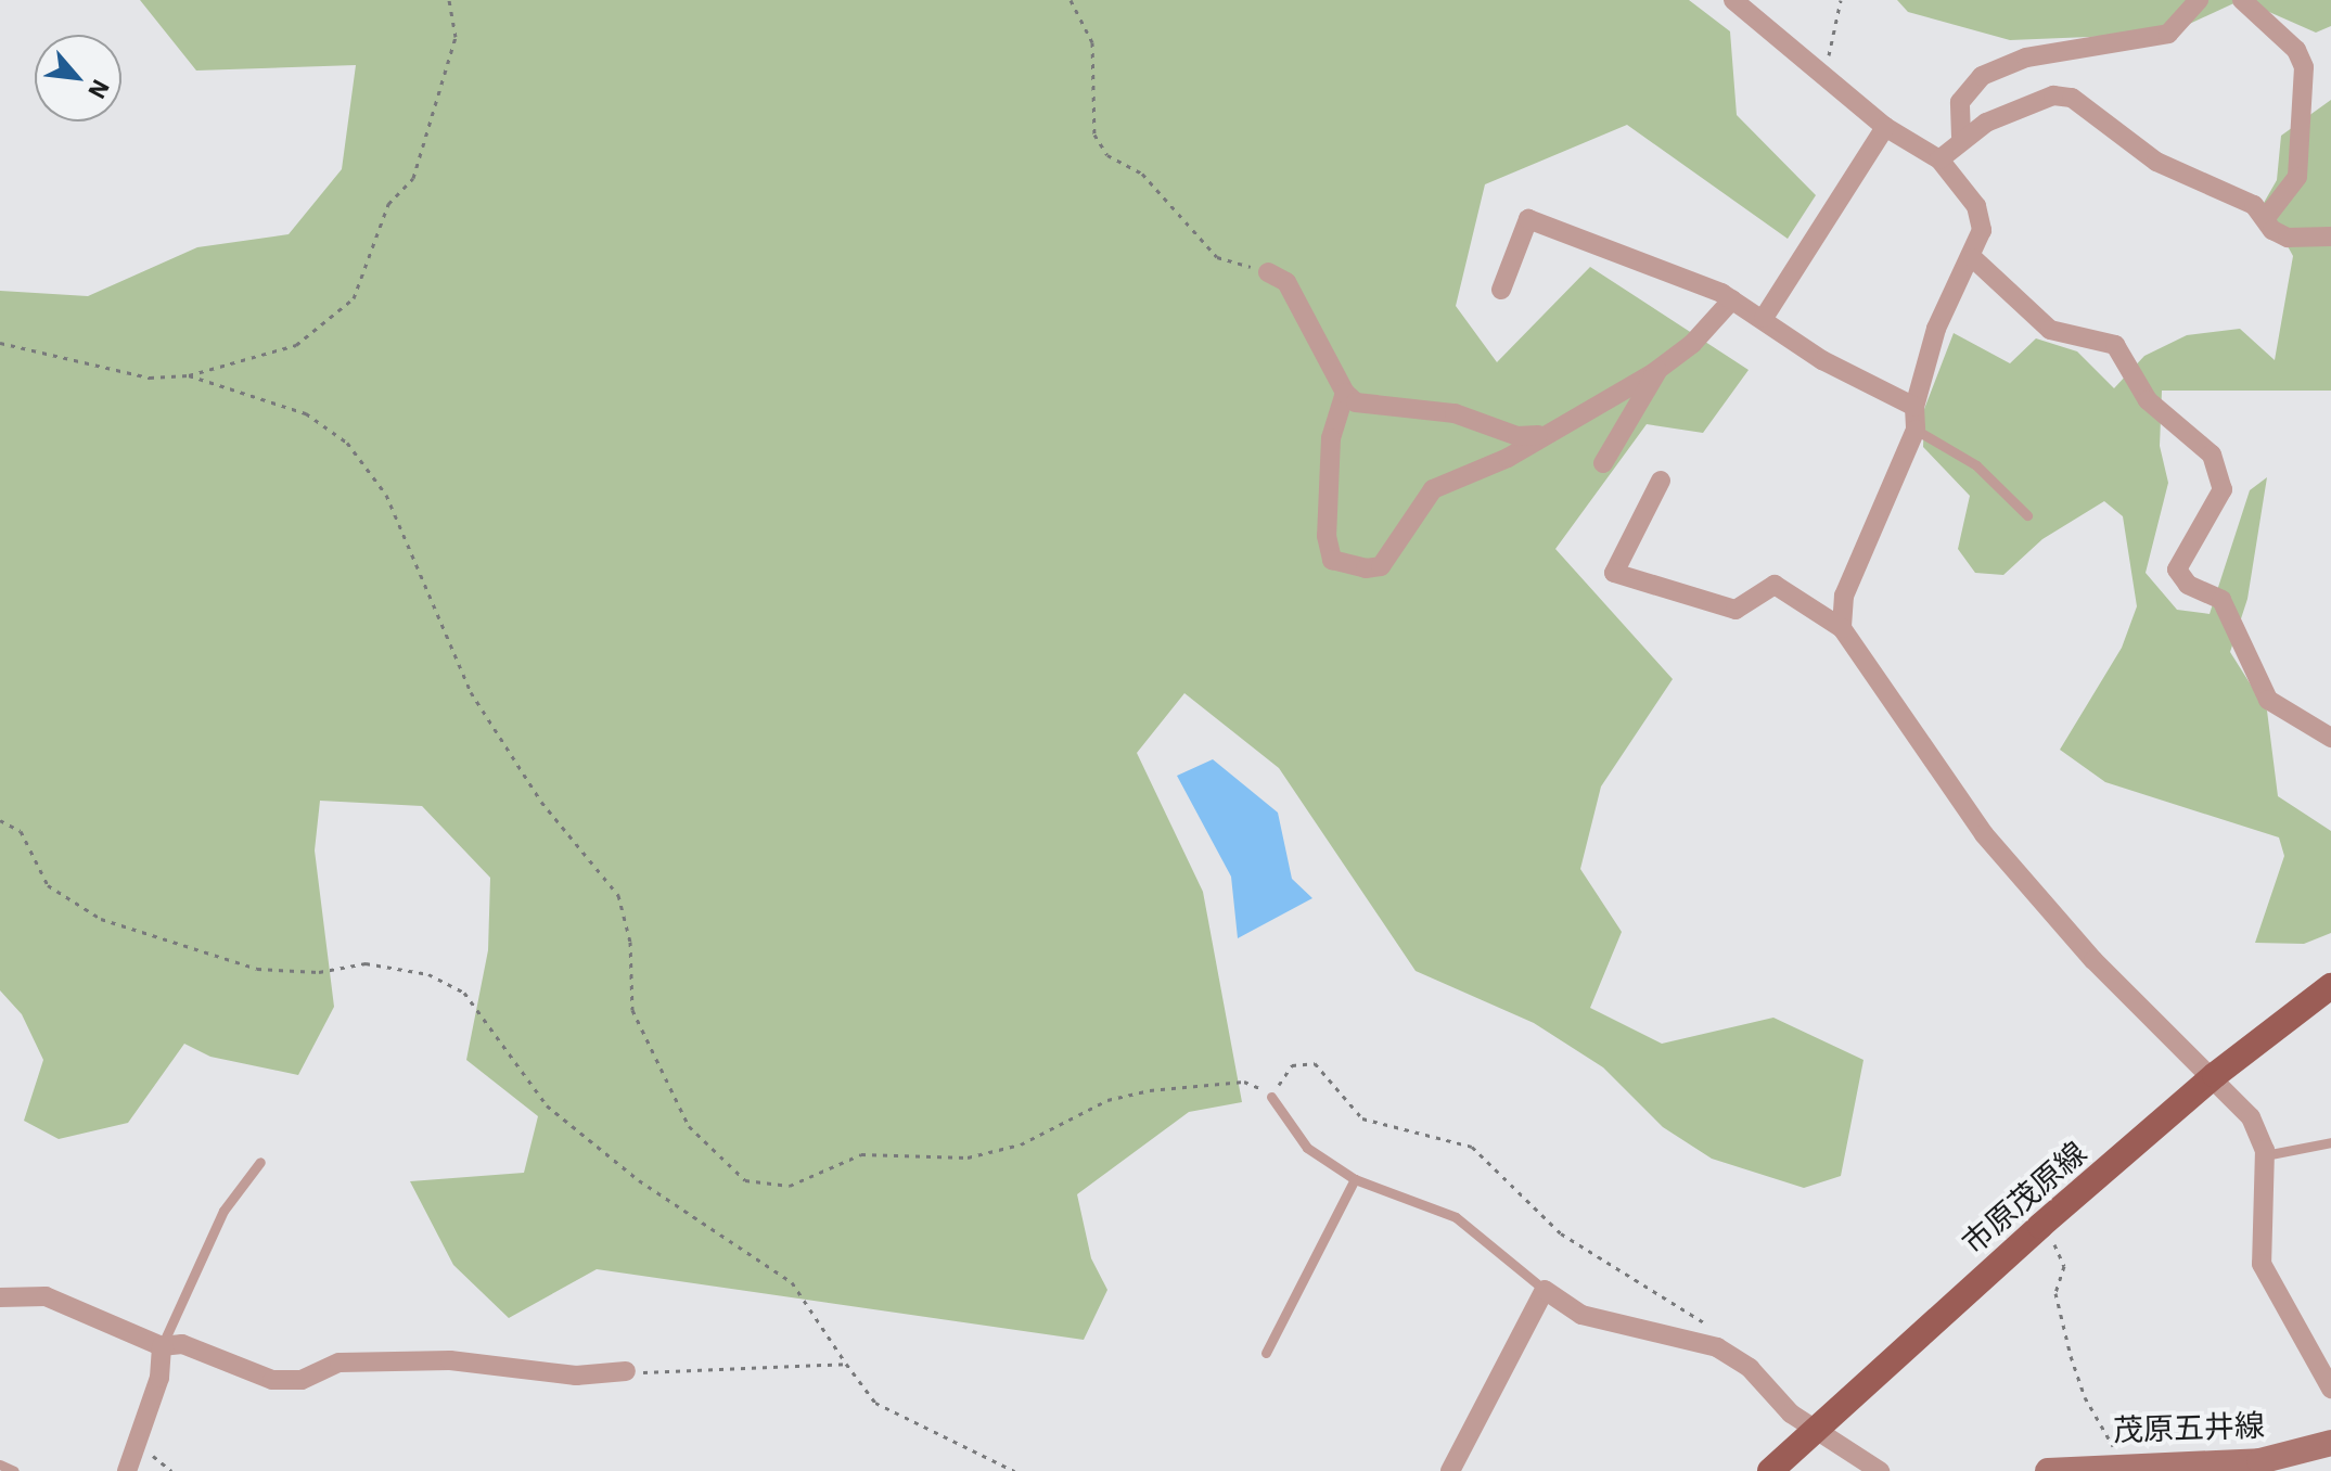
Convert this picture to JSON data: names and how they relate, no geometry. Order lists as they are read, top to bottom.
{
  "streets": {
    "main road": ["市原茂原線", "茂原五井線"]
  },
  "north": "bottom right"
}
